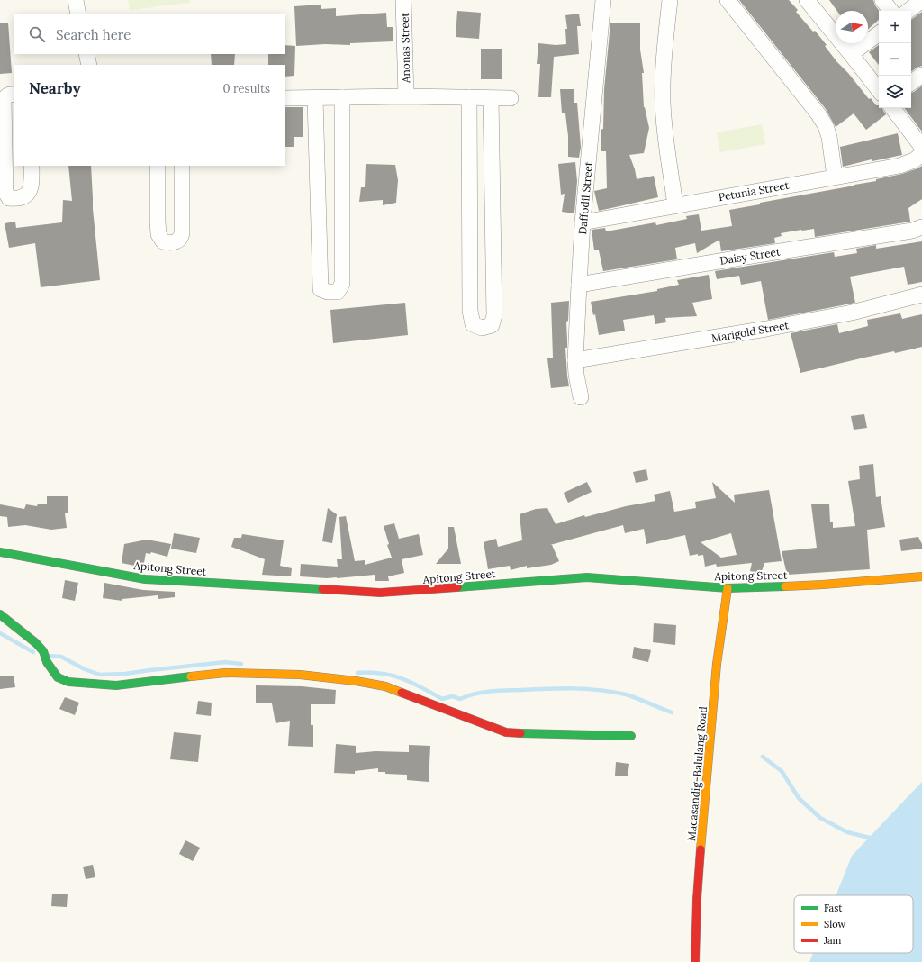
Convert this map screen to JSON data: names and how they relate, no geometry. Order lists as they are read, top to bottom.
{
  "streets": {
    "street": [
      "Anonas Street",
      "Petunia Street",
      "Daffodil Street",
      "Daisy Street",
      "Marigold Street",
      "Apitong Street",
      "Macasandig-Balulang Road"
    ]
  },
  "crossings": [
    ["Petunia Street", "Daffodil Street"],
    ["Daffodil Street", "Daisy Street"],
    ["Daffodil Street", "Marigold Street"],
    ["Apitong Street", "Macasandig-Balulang Road"]
  ],
  "legend": ["Fast", "Slow", "Jam"],
  "north": "right",
  "page": {
    "map_buttons": ["+", "−"],
    "search": "Search here",
    "heading": ["Nearby", "0 results"]
  }
}
